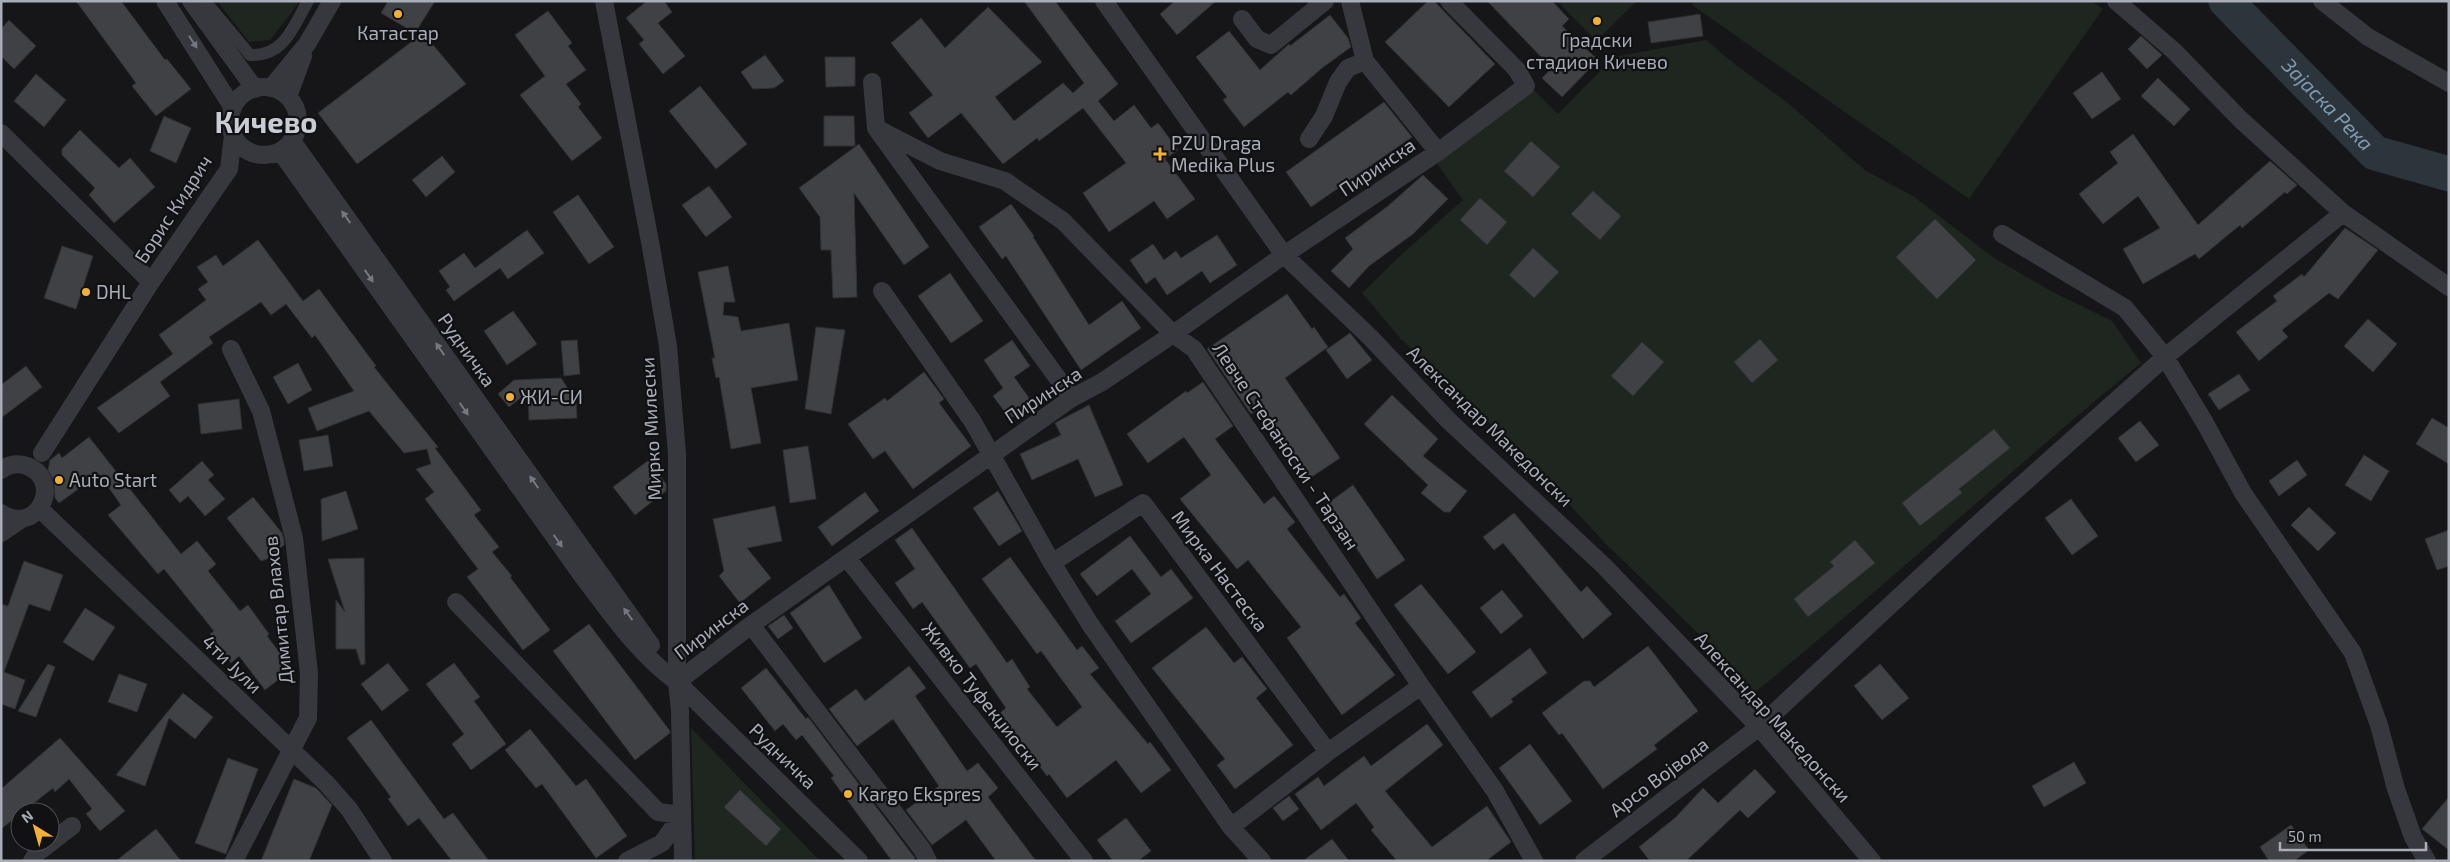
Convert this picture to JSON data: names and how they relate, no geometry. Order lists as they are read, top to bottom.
{
  "streets": {
    "street": [
      "Пиринска",
      "Борис Кидрич",
      "Рудничка",
      "Александар Македонски",
      "Мирко Милески",
      "Левче Стефаноски - Тарзан",
      "Мирка Настеска",
      "Димитар Влахов",
      "4ти Јули",
      "Живко Туфекџиоски",
      "Арсо Војвода"
    ]
  },
  "crossings": [
    ["Пиринска", "Рудничка"],
    ["Пиринска", "Александар Македонски"],
    ["Пиринска", "Мирко Милески"],
    ["Пиринска", "Левче Стефаноски - Тарзан"],
    ["Пиринска", "Живко Туфекџиоски"],
    ["Борис Кидрич", "Рудничка"],
    ["Рудничка", "Мирко Милески"],
    ["Александар Македонски", "Арсо Војвода"],
    ["Димитар Влахов", "4ти Јули"]
  ],
  "districts": ["Кичево"],
  "water": ["Зајаска Река"],
  "places": {
    "other": [
      "Катастар",
      "Градски стадион Кичево",
      "DHL",
      "ЖИ-СИ",
      "Auto Start",
      "Kargo Ekspres"
    ],
    "health": ["PZU Draga Medika Plus"]
  },
  "scale_bar": "50 m",
  "north": "top left"
}
